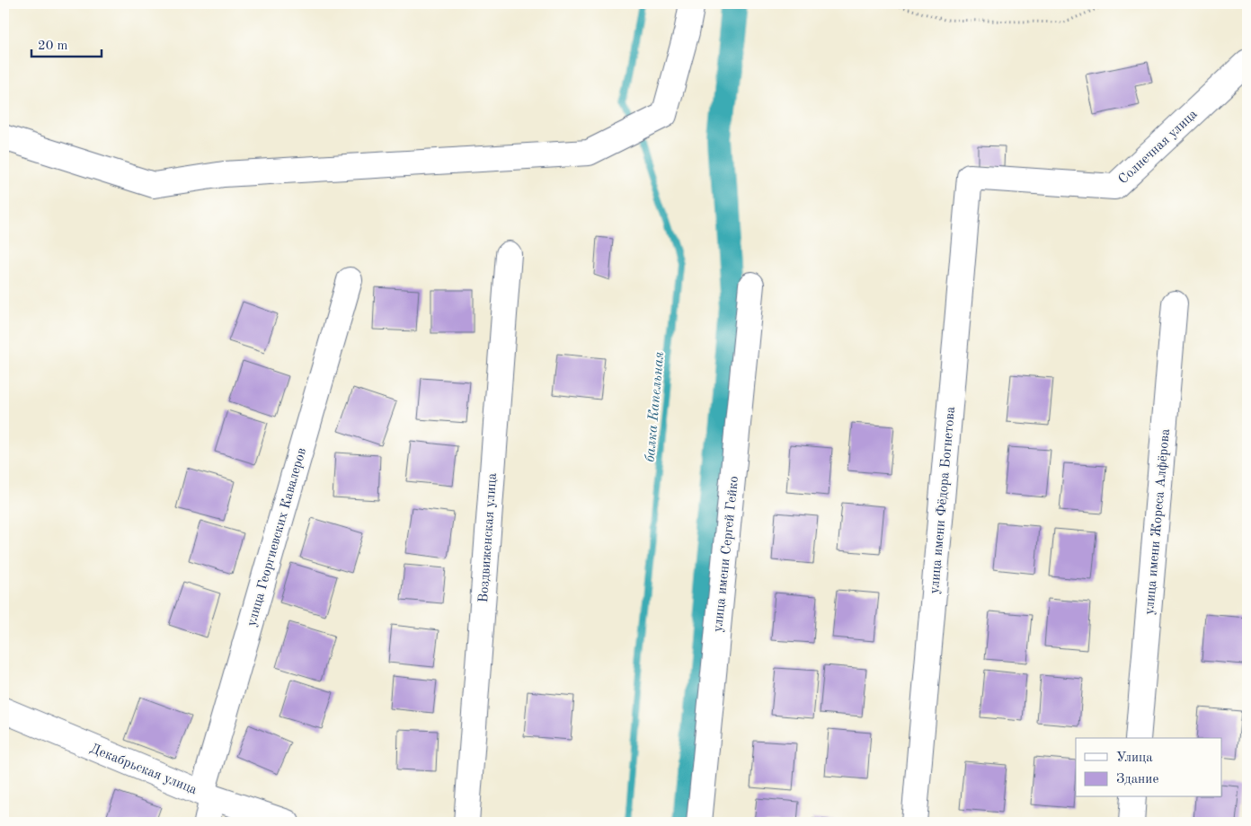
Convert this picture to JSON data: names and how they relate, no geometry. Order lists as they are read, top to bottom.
{
  "streets": {
    "street": [
      "Солнечная улица",
      "улица имени Фёдора Богнетова",
      "улица имени Жореса Алфёрова",
      "улица Георгиевских Кавалеров",
      "Воздвиженская улица",
      "улица имени Сергей Гейко",
      "Декабрьская улица"
    ]
  },
  "crossings": [
    ["Солнечная улица", "улица имени Фёдора Богнетова"],
    ["улица Георгиевских Кавалеров", "Декабрьская улица"]
  ],
  "water": ["балка Капельная"],
  "legend": ["Улица", "Здание"],
  "scale_bar": "20 m"
}
